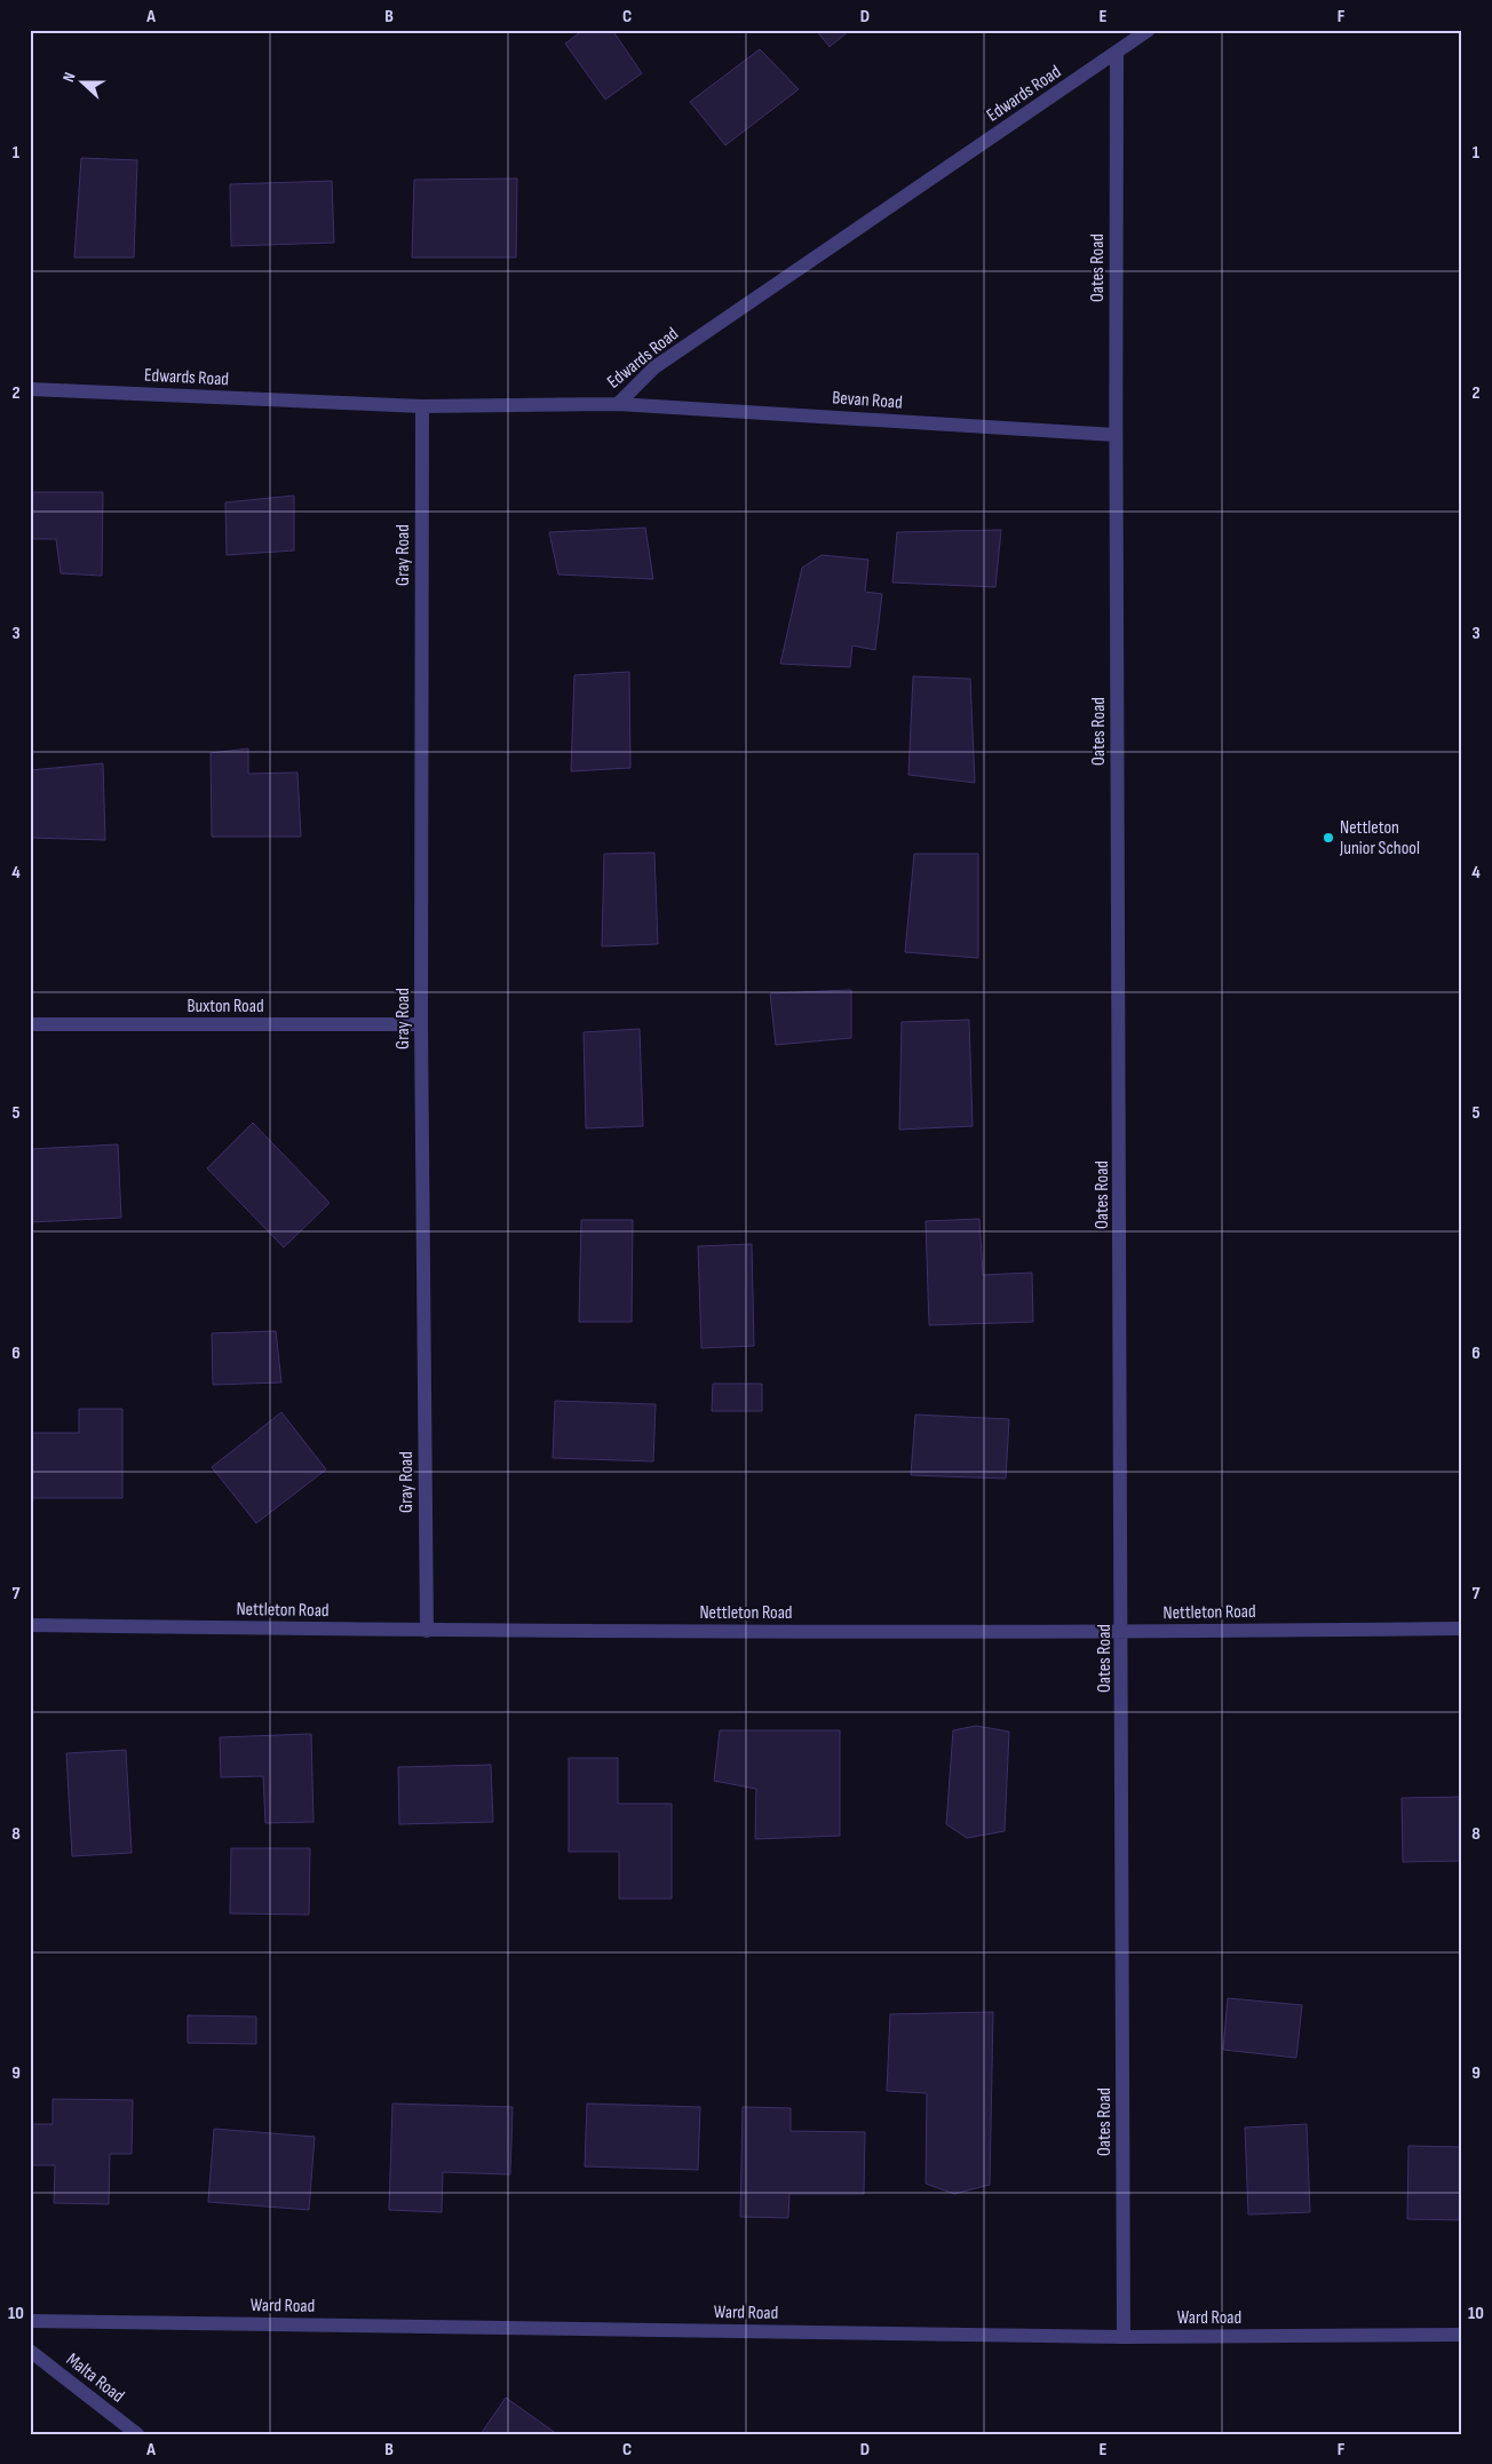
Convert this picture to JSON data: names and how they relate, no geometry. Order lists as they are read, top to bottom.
{
  "streets": {
    "street": [
      "Edwards Road",
      "Oates Road",
      "Bevan Road",
      "Gray Road",
      "Buxton Road",
      "Nettleton Road",
      "Ward Road",
      "Malta Road"
    ]
  },
  "crossings": [
    ["Edwards Road", "Oates Road"],
    ["Edwards Road", "Bevan Road"],
    ["Edwards Road", "Gray Road"],
    ["Oates Road", "Bevan Road"],
    ["Oates Road", "Nettleton Road"],
    ["Oates Road", "Ward Road"],
    ["Gray Road", "Buxton Road"],
    ["Gray Road", "Nettleton Road"]
  ],
  "places": ["Nettleton Junior School"],
  "north": "left",
  "grid": {
    "columns": [
      "A",
      "B",
      "C",
      "D",
      "E",
      "F"
    ],
    "rows": [
      "1",
      "2",
      "3",
      "4",
      "5",
      "6",
      "7",
      "8",
      "9",
      "10"
    ]
  }
}
